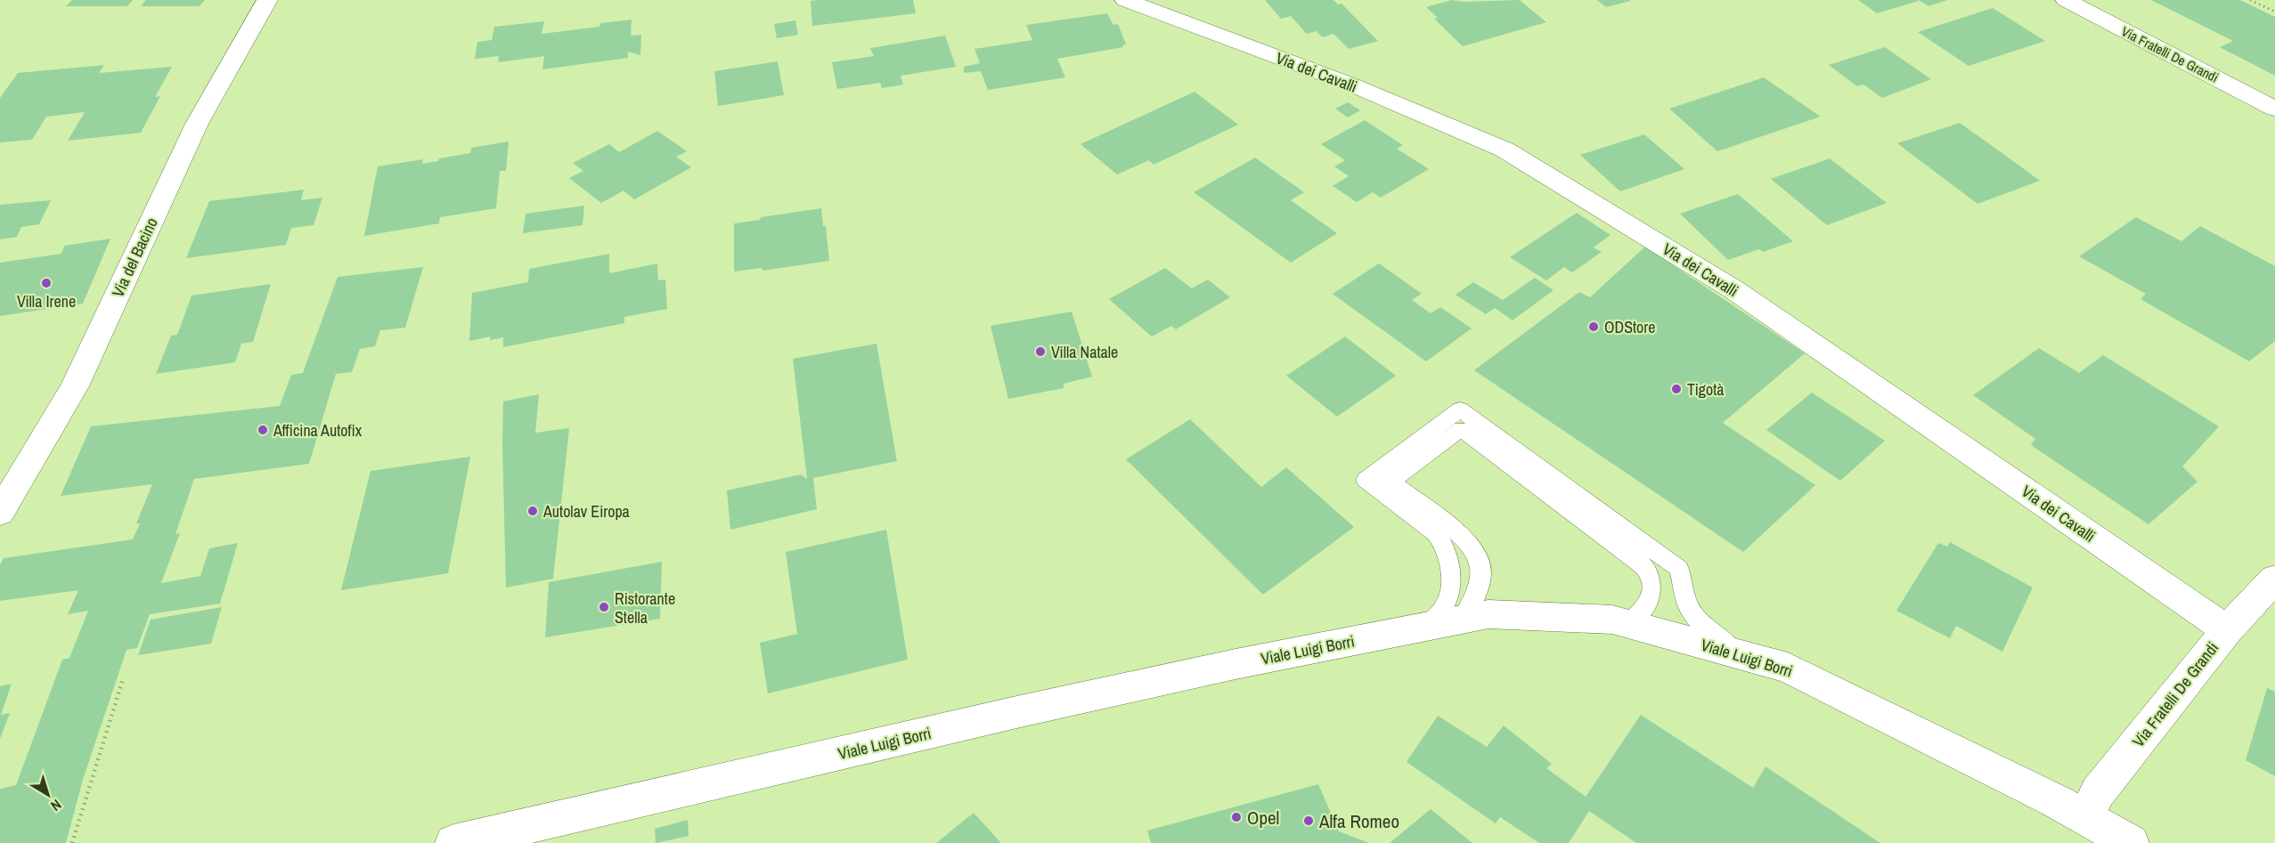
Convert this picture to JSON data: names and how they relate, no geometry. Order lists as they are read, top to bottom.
{
  "streets": {
    "street": [
      "Via Fratelli De Grandi",
      "Via dei Cavalli",
      "Via del Bacino",
      "Viale Luigi Borri"
    ]
  },
  "crossings": [
    ["Via Fratelli De Grandi", "Via dei Cavalli"],
    ["Via Fratelli De Grandi", "Viale Luigi Borri"]
  ],
  "places": [
    "Villa Irene",
    "ODStore",
    "Villa Natale",
    "Tigotà",
    "Afficina Autofix",
    "Autolav Eiropa",
    "Ristorante Stella",
    "Opel",
    "Alfa Romeo"
  ],
  "north": "bottom right"
}
